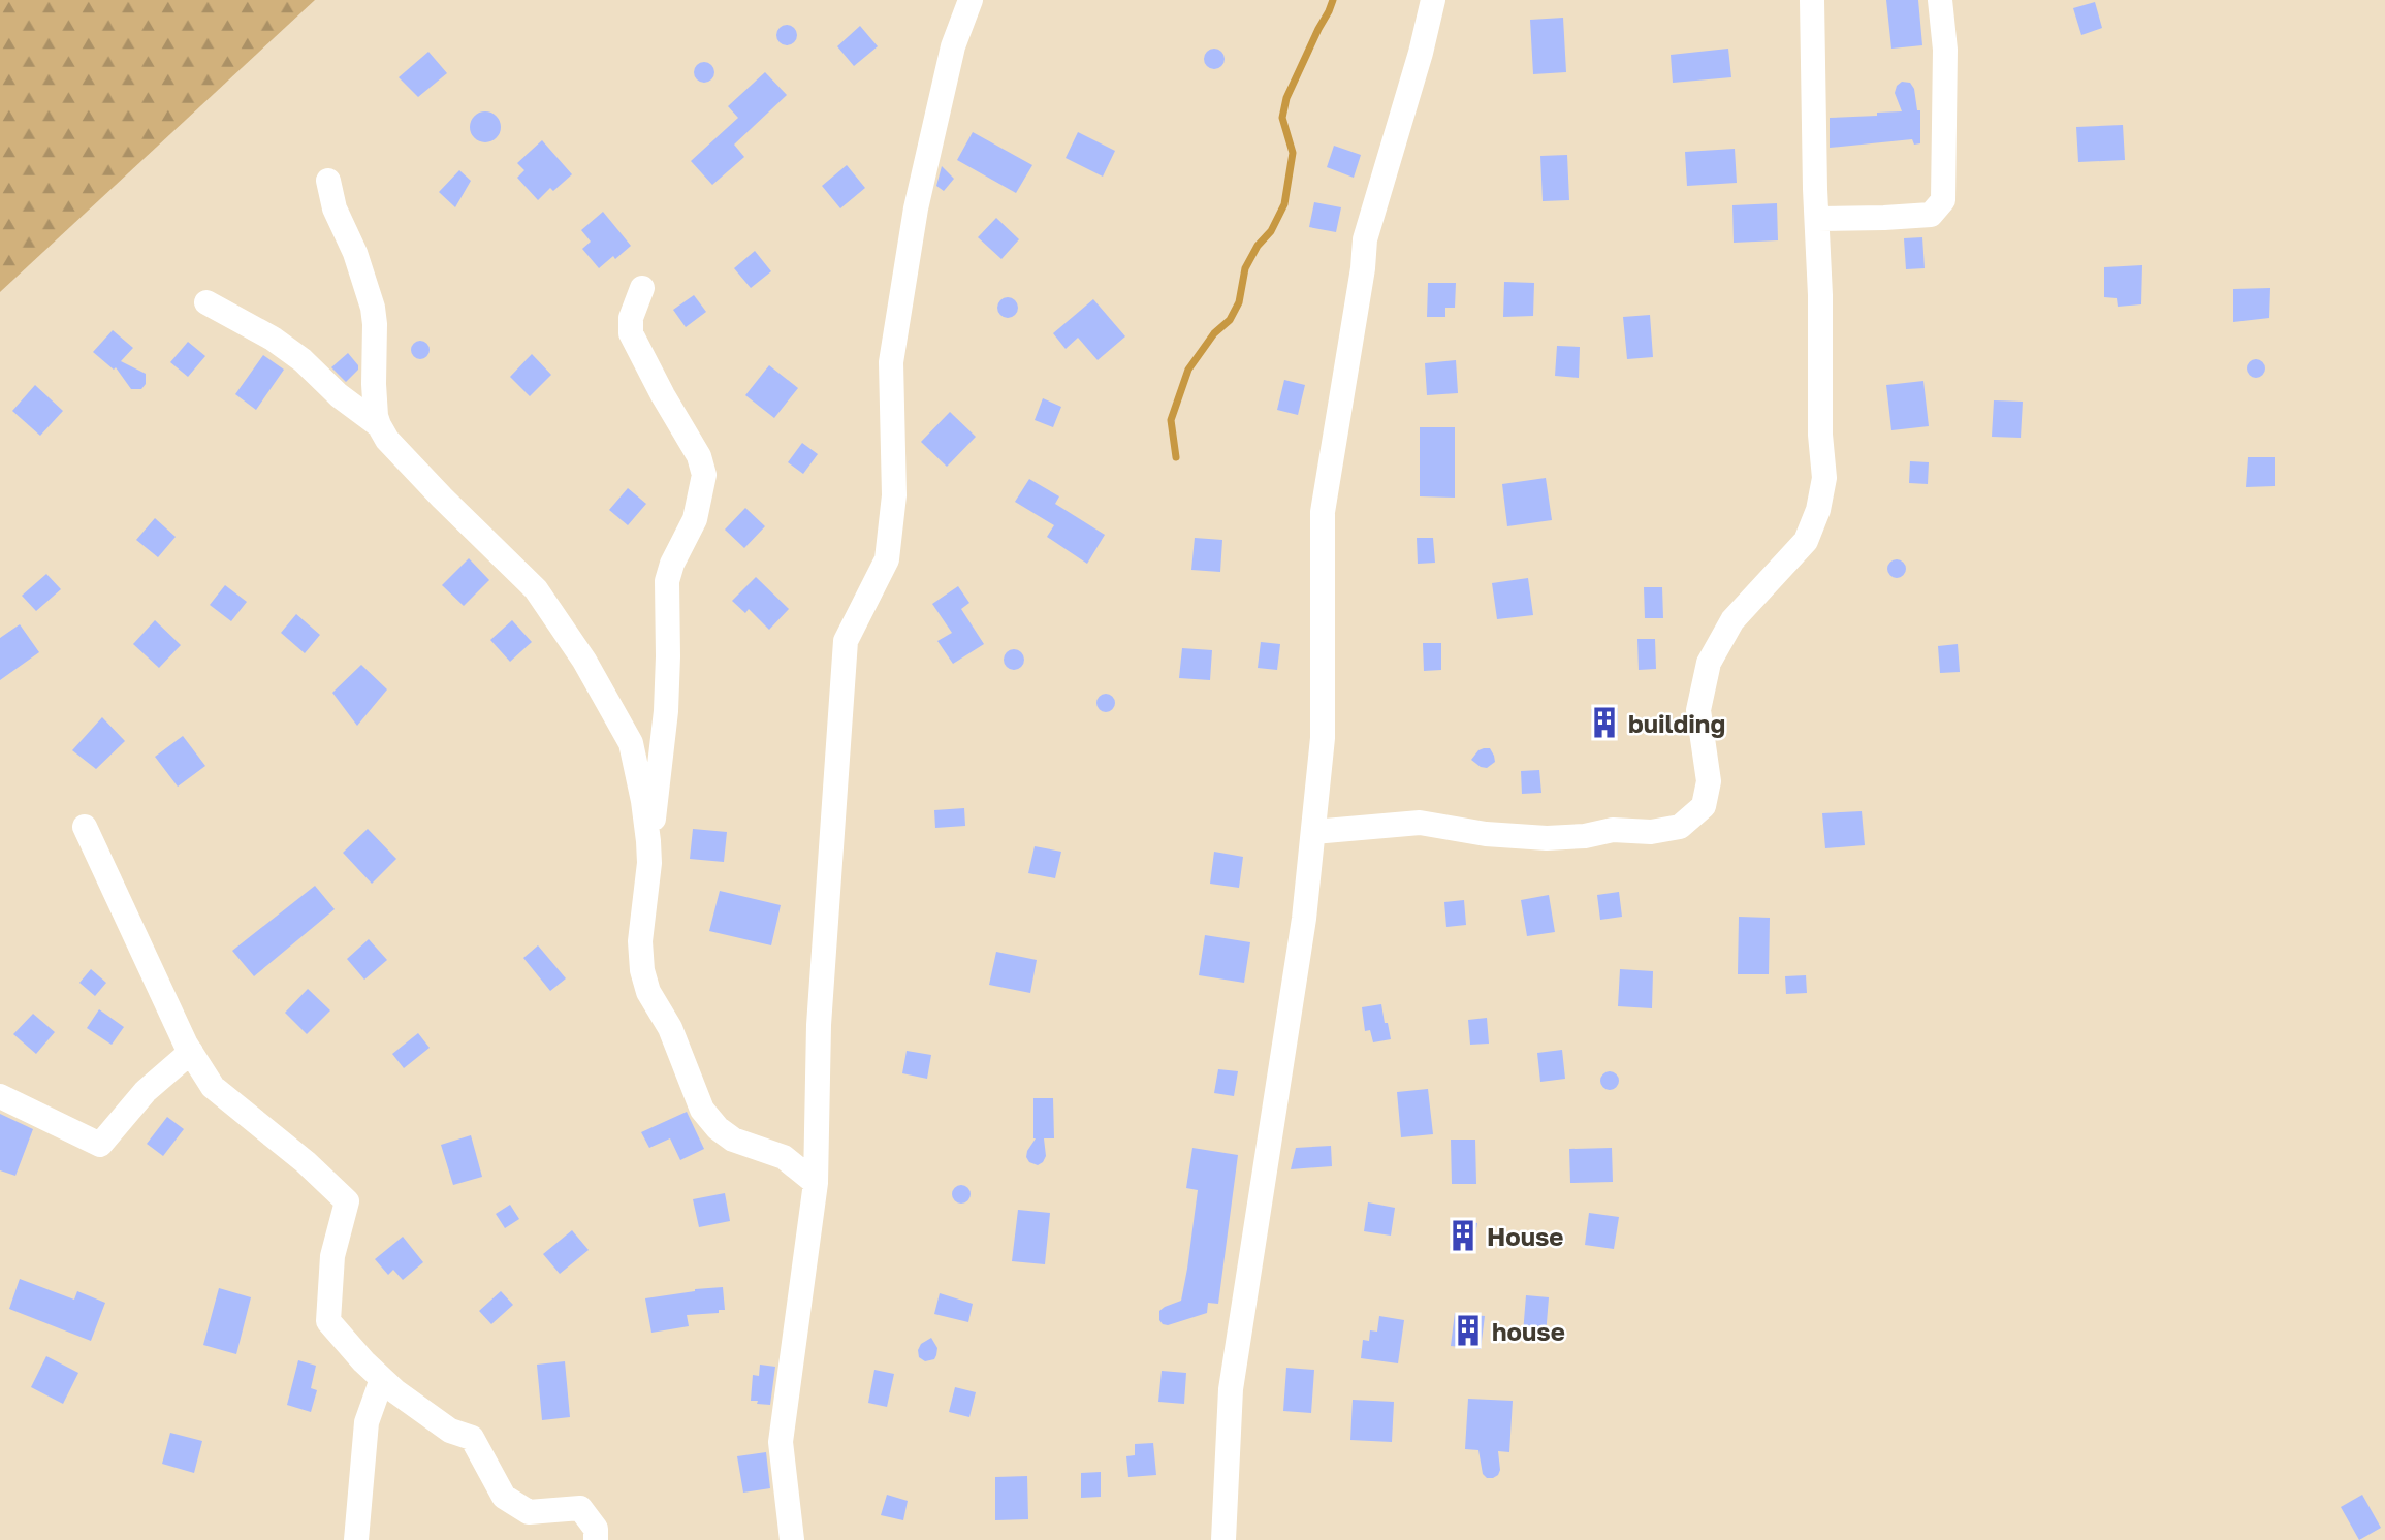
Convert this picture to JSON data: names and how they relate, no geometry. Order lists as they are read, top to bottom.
{
  "places": {
    "building": ["building", "House", "house"]
  }
}
